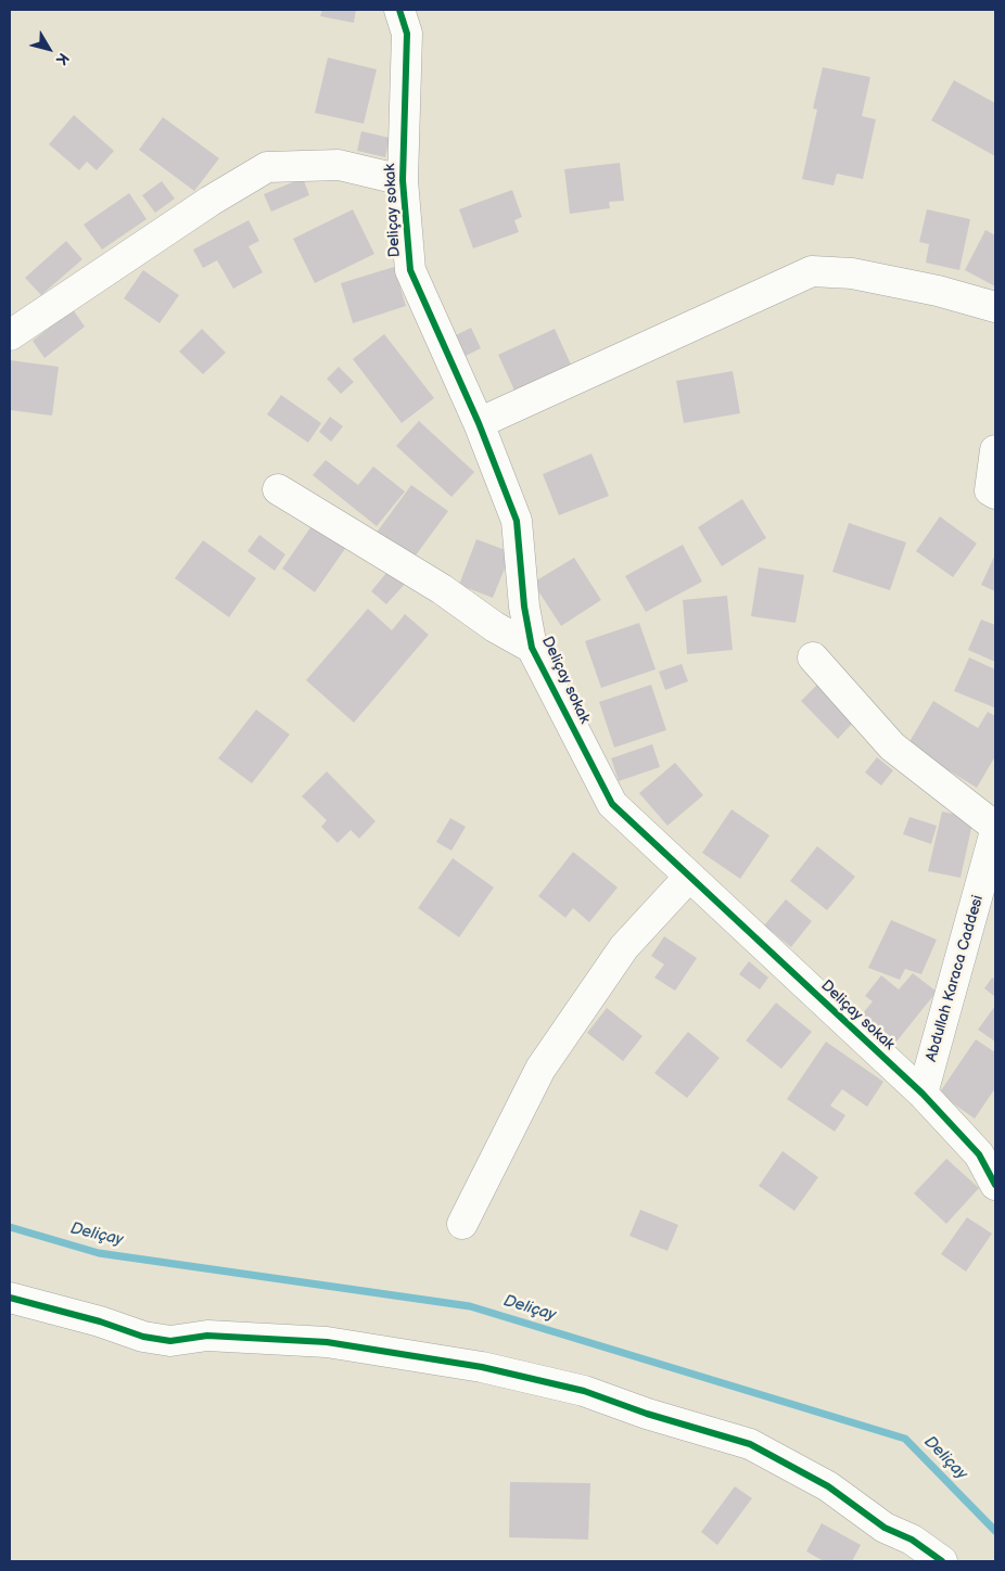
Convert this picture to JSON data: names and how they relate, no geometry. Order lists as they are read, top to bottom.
{
  "streets": {
    "street": ["Deliçay sokak", "Abdullah Karaca Caddesi"]
  },
  "crossings": [
    ["Deliçay sokak", "Abdullah Karaca Caddesi"]
  ],
  "water": ["Deliçay"],
  "north": "bottom right"
}
